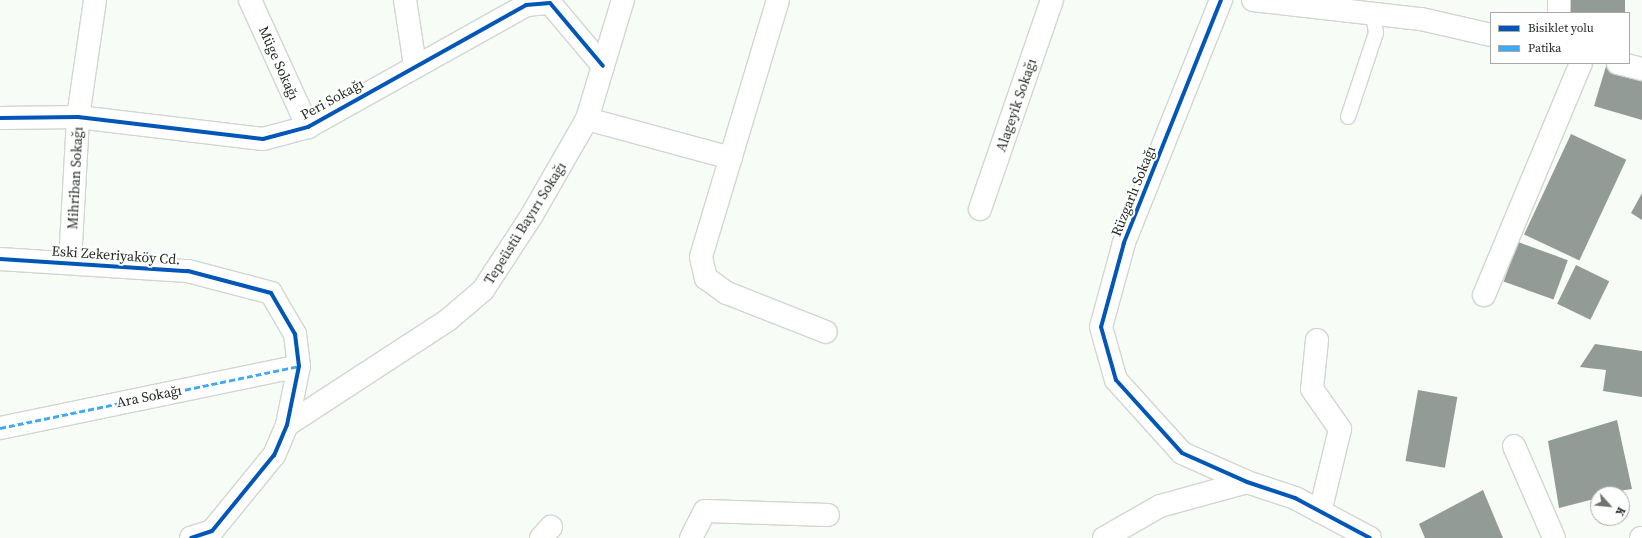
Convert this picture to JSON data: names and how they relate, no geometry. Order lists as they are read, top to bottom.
{
  "streets": {
    "street": [
      "Müge Sokağı",
      "Peri Sokağı",
      "Alageyik Sokağı",
      "Mihriban Sokağı",
      "Rüzgarlı Sokağı",
      "Tepeüstü Bayırı Sokağı",
      "Eski Zekeriyaköy Cd.",
      "Ara Sokağı"
    ]
  },
  "crossings": [
    ["Müge Sokağı", "Peri Sokağı"],
    ["Peri Sokağı", "Mihriban Sokağı"],
    ["Peri Sokağı", "Tepeüstü Bayırı Sokağı"],
    ["Mihriban Sokağı", "Eski Zekeriyaköy Cd."],
    ["Tepeüstü Bayırı Sokağı", "Eski Zekeriyaköy Cd."],
    ["Eski Zekeriyaköy Cd.", "Ara Sokağı"]
  ],
  "legend": ["Bisiklet yolu", "Patika"],
  "north": "bottom right"
}
